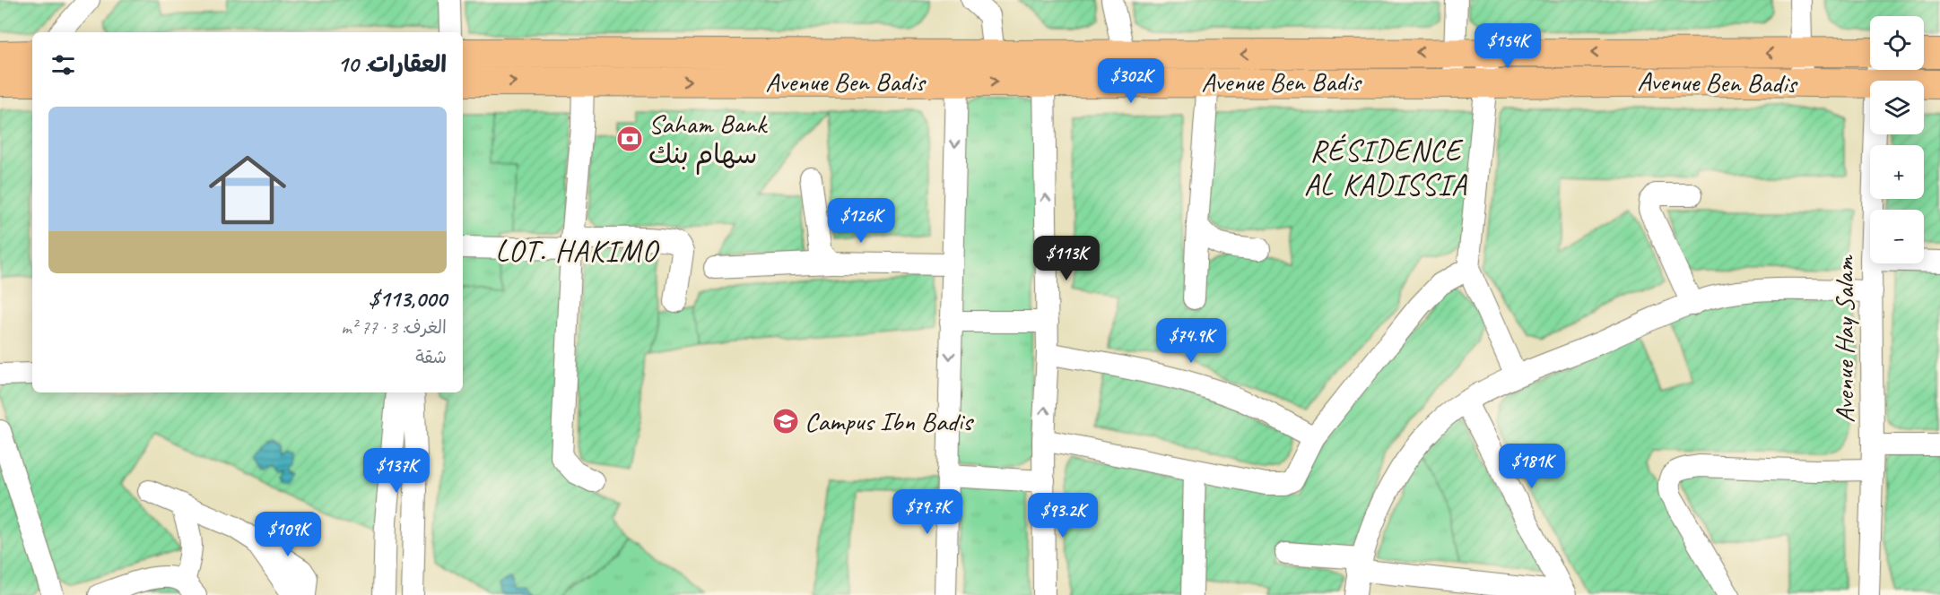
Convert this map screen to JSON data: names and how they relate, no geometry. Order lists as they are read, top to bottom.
{
  "streets": {
    "main road": ["Avenue Ben Badis"],
    "street": ["Avenue Hay Salam"]
  },
  "districts": ["RÉSIDENCE AL KADISSIA", "LOT. HAKIMO"],
  "places": {
    "bank": ["Saham Bank سهام بنك"],
    "school or university": ["Campus Ibn Badis"]
  },
  "page": {
    "map_buttons": ["+", "−"],
    "price": [
      "$154K",
      "$302K",
      "$126K",
      "$113K",
      "$74.9K",
      "$181K",
      "$137K",
      "$79.7K",
      "$93.2K",
      "$109K"
    ],
    "heading": "العقارات: 10",
    "list": [
      {
        "name": "$113,000",
        "note": "الغرف: 3 · 77 m² · شقة"
      }
    ]
  }
}
